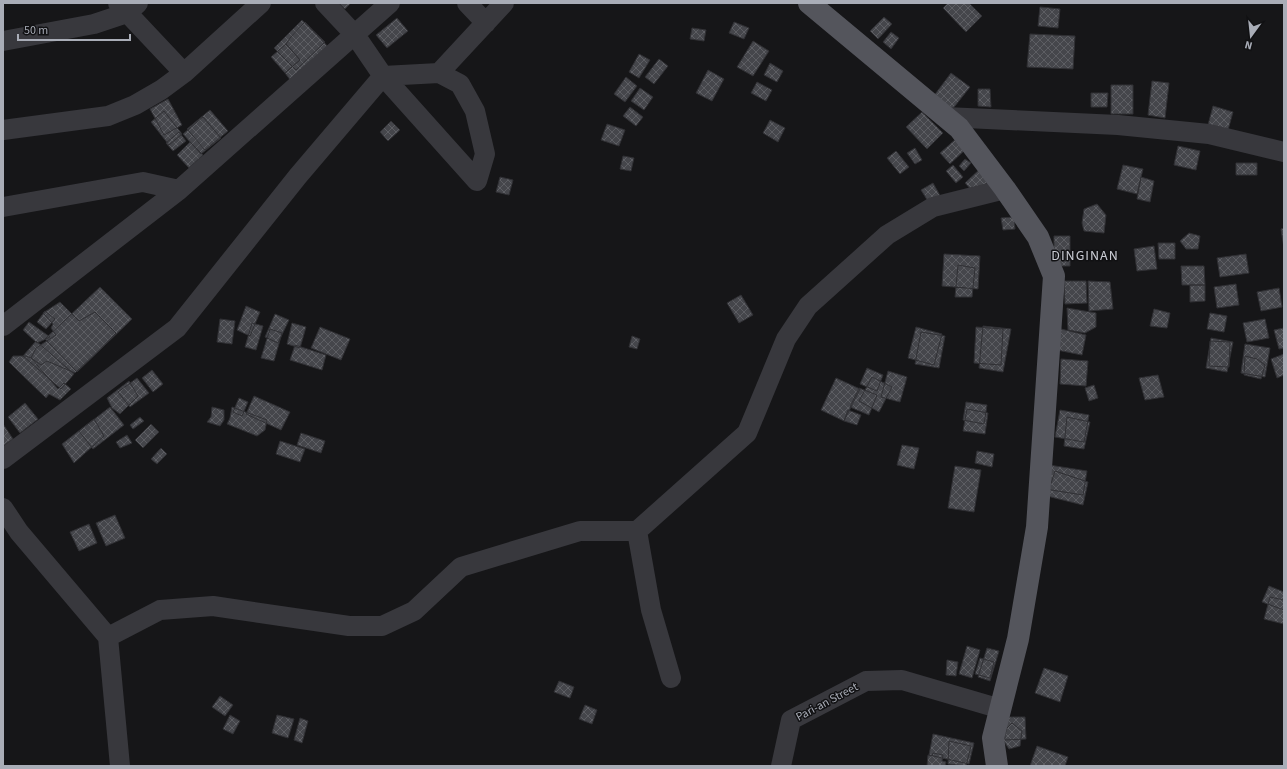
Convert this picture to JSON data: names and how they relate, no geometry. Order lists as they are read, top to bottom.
{
  "streets": {
    "street": ["Pari-an Street"]
  },
  "districts": ["DINGINAN"],
  "scale_bar": "50 m",
  "north": "bottom"
}
